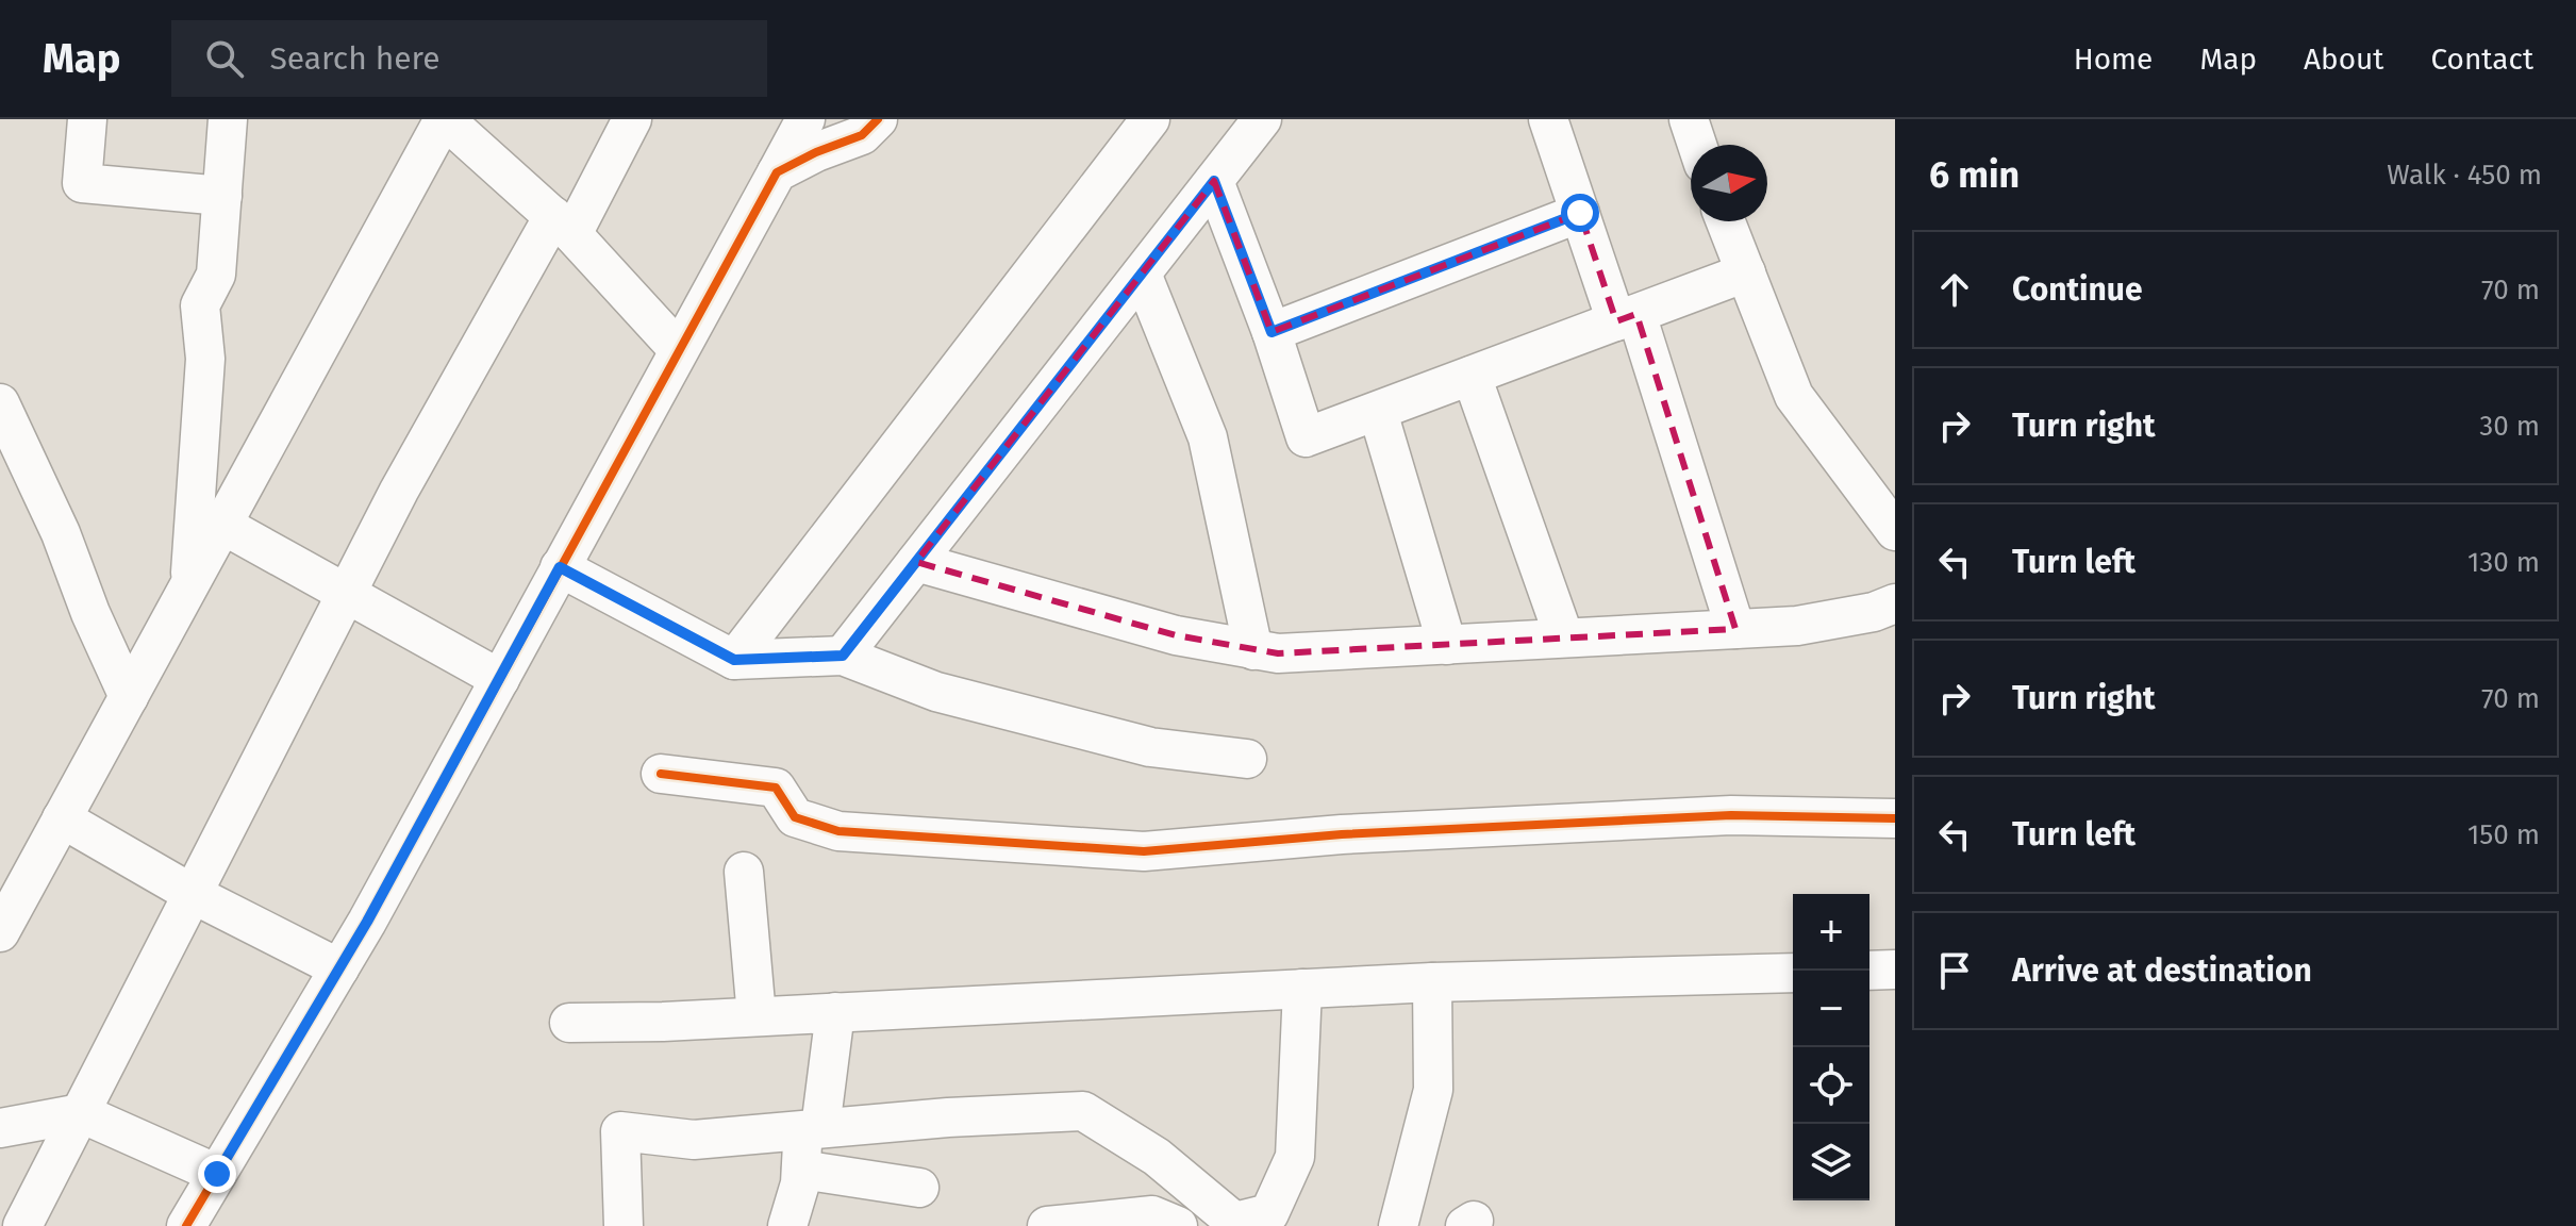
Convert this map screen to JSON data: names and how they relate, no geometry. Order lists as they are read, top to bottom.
{
  "north": "right",
  "page": {
    "header": "Map",
    "search": "Search here",
    "nav": [
      "Home",
      "Map",
      "About",
      "Contact"
    ],
    "heading": ["6 min", "Walk · 450 m"],
    "list": [
      ["Continue", "70 m"],
      ["Turn right", "30 m"],
      ["Turn left", "130 m"],
      ["Turn right", "70 m"],
      ["Turn left", "150 m"],
      "Arrive at destination"
    ],
    "map_buttons": ["+", "−"]
  }
}
